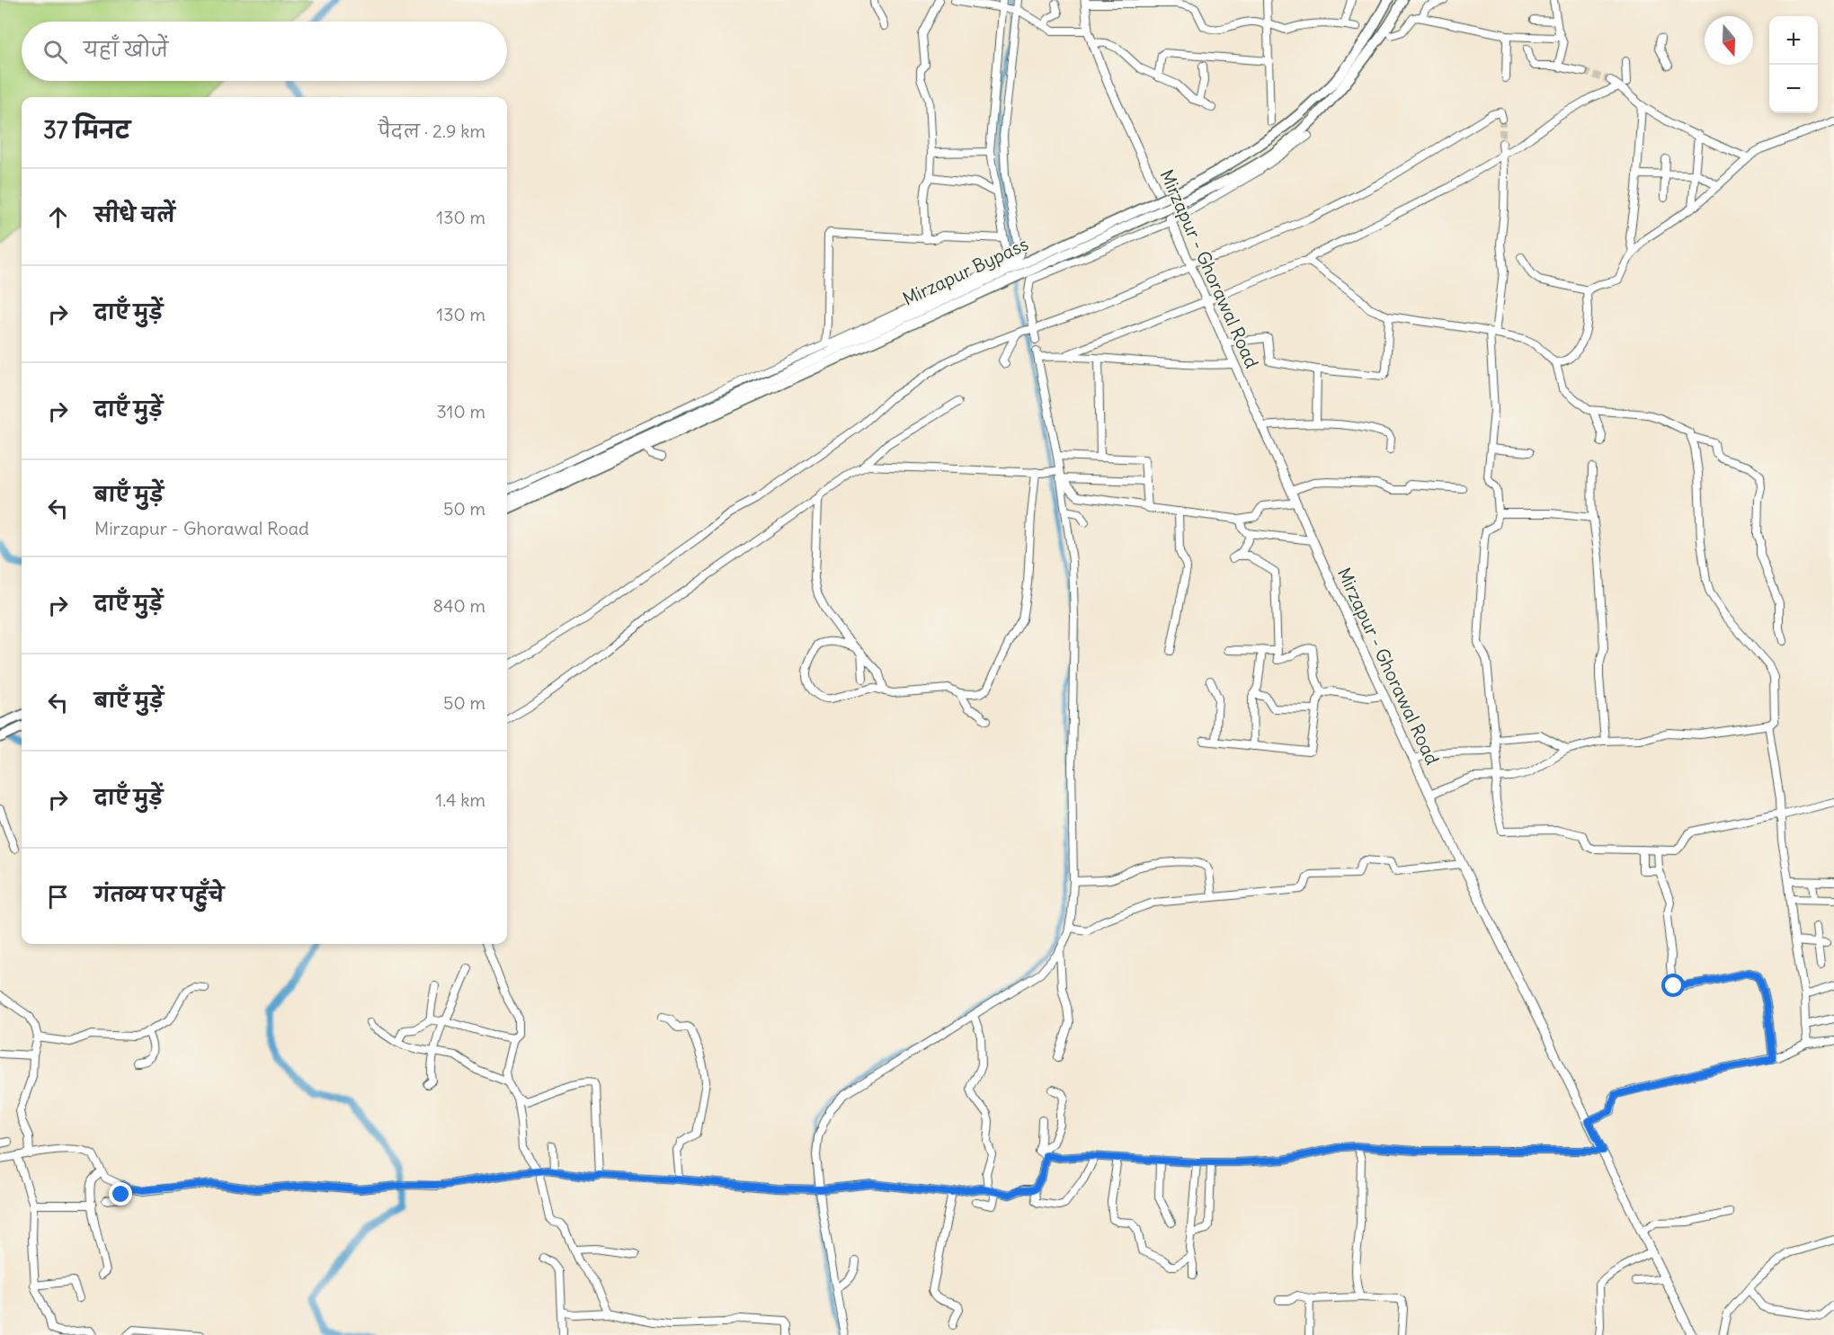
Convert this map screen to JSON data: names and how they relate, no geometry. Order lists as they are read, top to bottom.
{
  "streets": {
    "highway": ["Mirzapur Bypass"],
    "main road": ["Mirzapur - Ghorawal Road"]
  },
  "north": "bottom",
  "page": {
    "map_buttons": ["+", "−"],
    "search": "यहाँ खोजें",
    "heading": ["37 मिनट", "पैदल · 2.9 km"],
    "list": [
      ["सीधे चलें", "130 m"],
      ["दाएँ मुड़ें", "130 m"],
      ["दाएँ मुड़ें", "310 m"],
      ["बाएँ मुड़ें", "Mirzapur - Ghorawal Road", "50 m"],
      ["दाएँ मुड़ें", "840 m"],
      ["बाएँ मुड़ें", "50 m"],
      ["दाएँ मुड़ें", "1.4 km"],
      "गंतव्य पर पहुँचे"
    ]
  }
}
